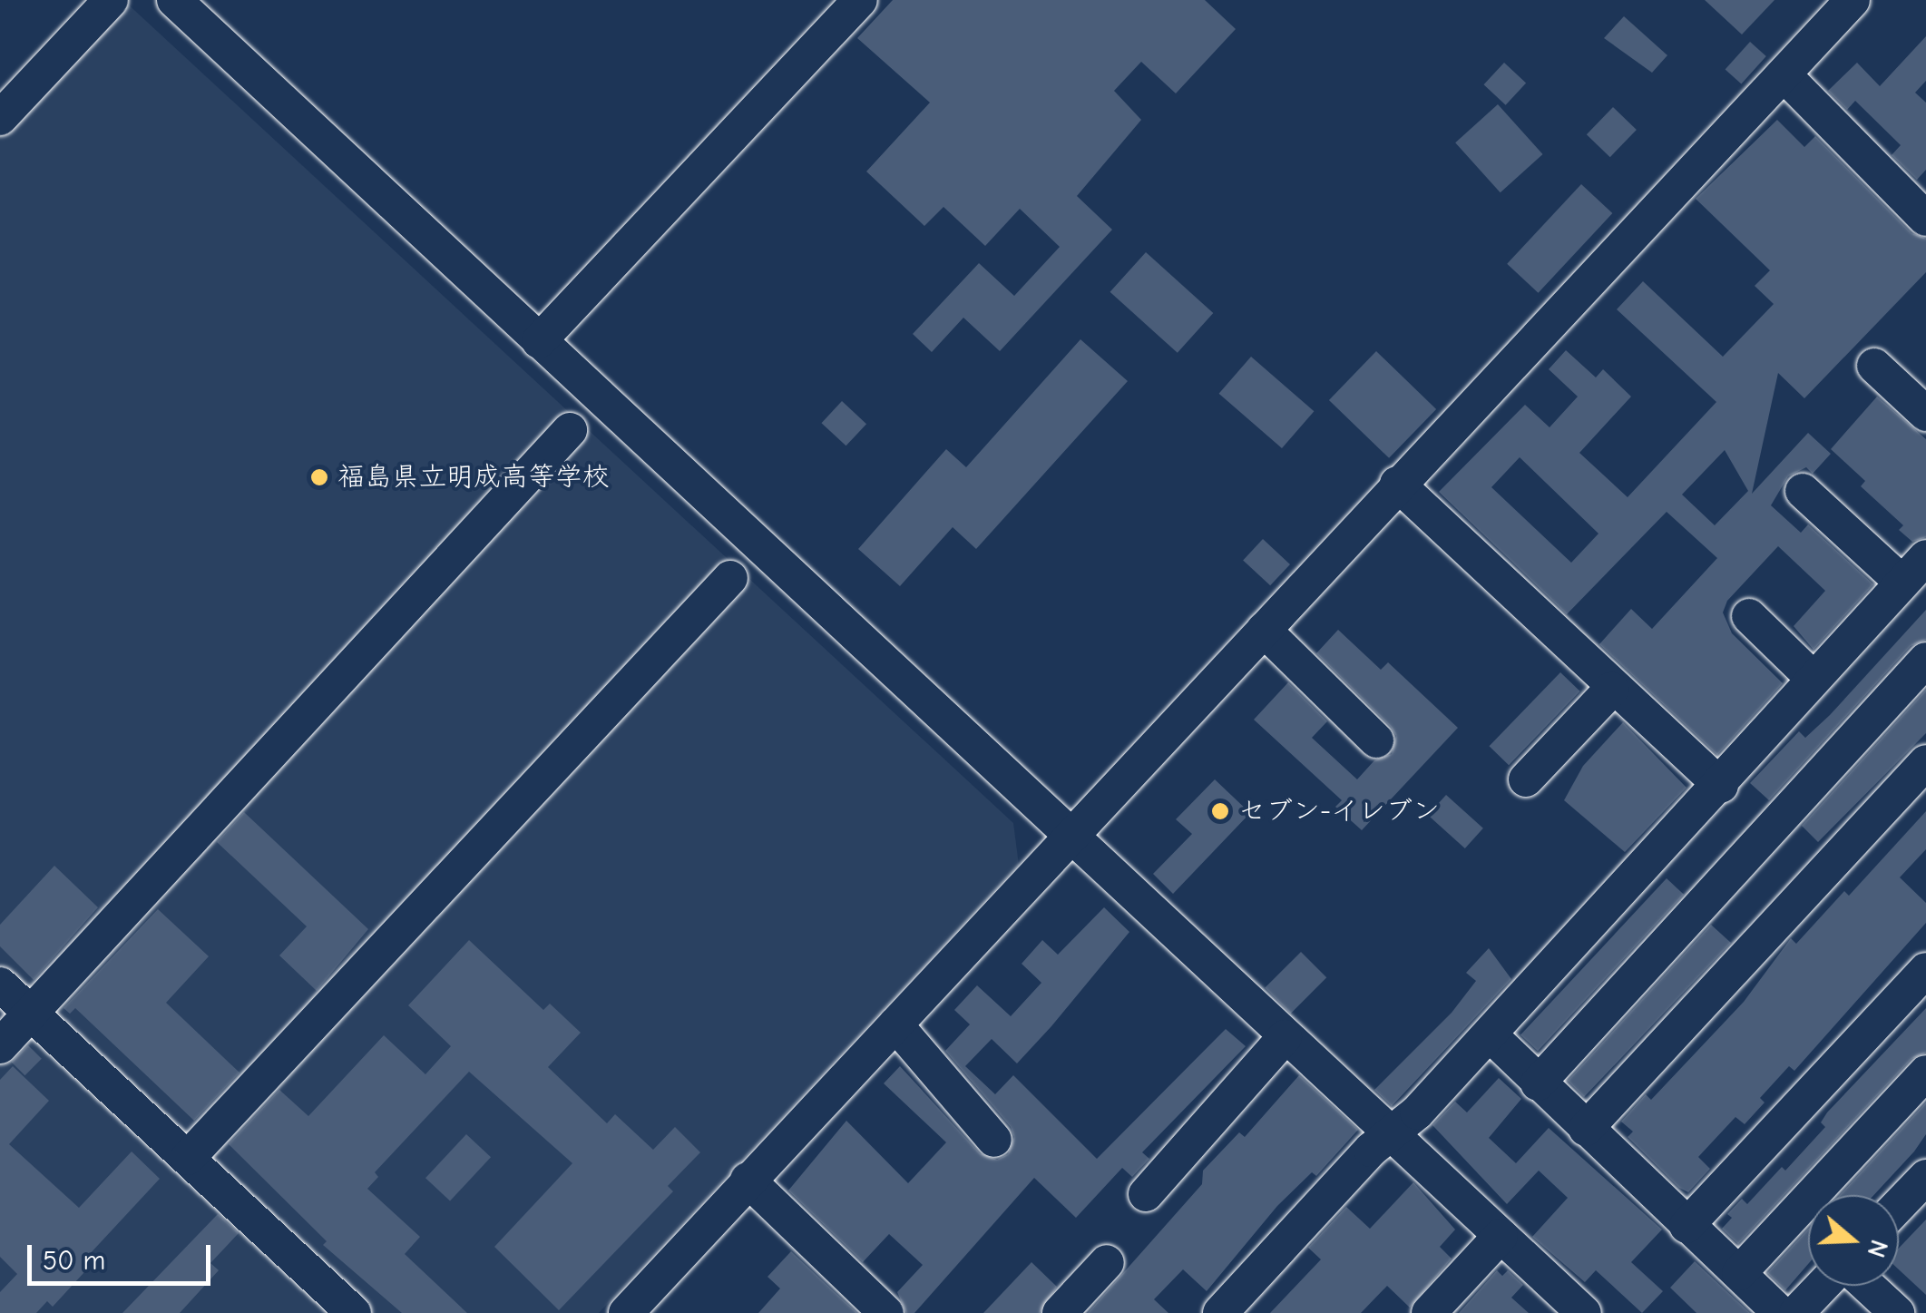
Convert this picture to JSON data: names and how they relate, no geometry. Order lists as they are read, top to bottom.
{
  "places": ["福島県立明成高等学校", "セブン-イレブン"],
  "scale_bar": "50 m",
  "north": "right"
}
